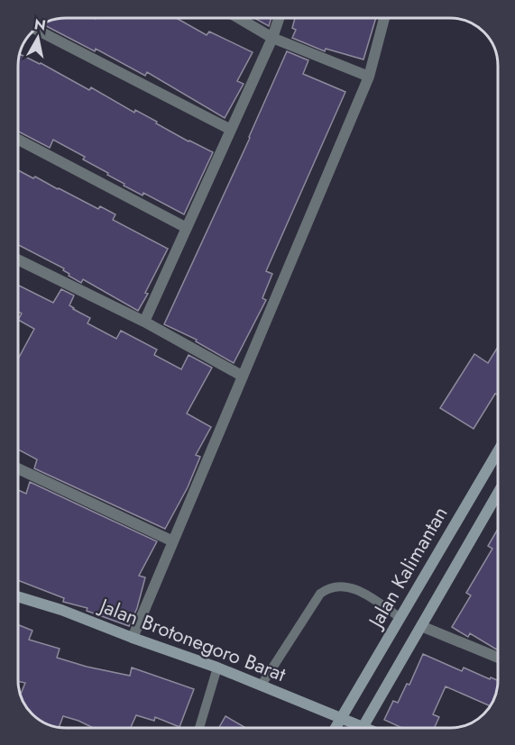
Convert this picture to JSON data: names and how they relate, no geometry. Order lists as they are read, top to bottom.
{
  "streets": {
    "main road": ["Jalan Kalimantan", "Jalan Brotonegoro Barat"]
  },
  "crossings": [
    ["Jalan Kalimantan", "Jalan Brotonegoro Barat"]
  ],
  "north": "top"
}
